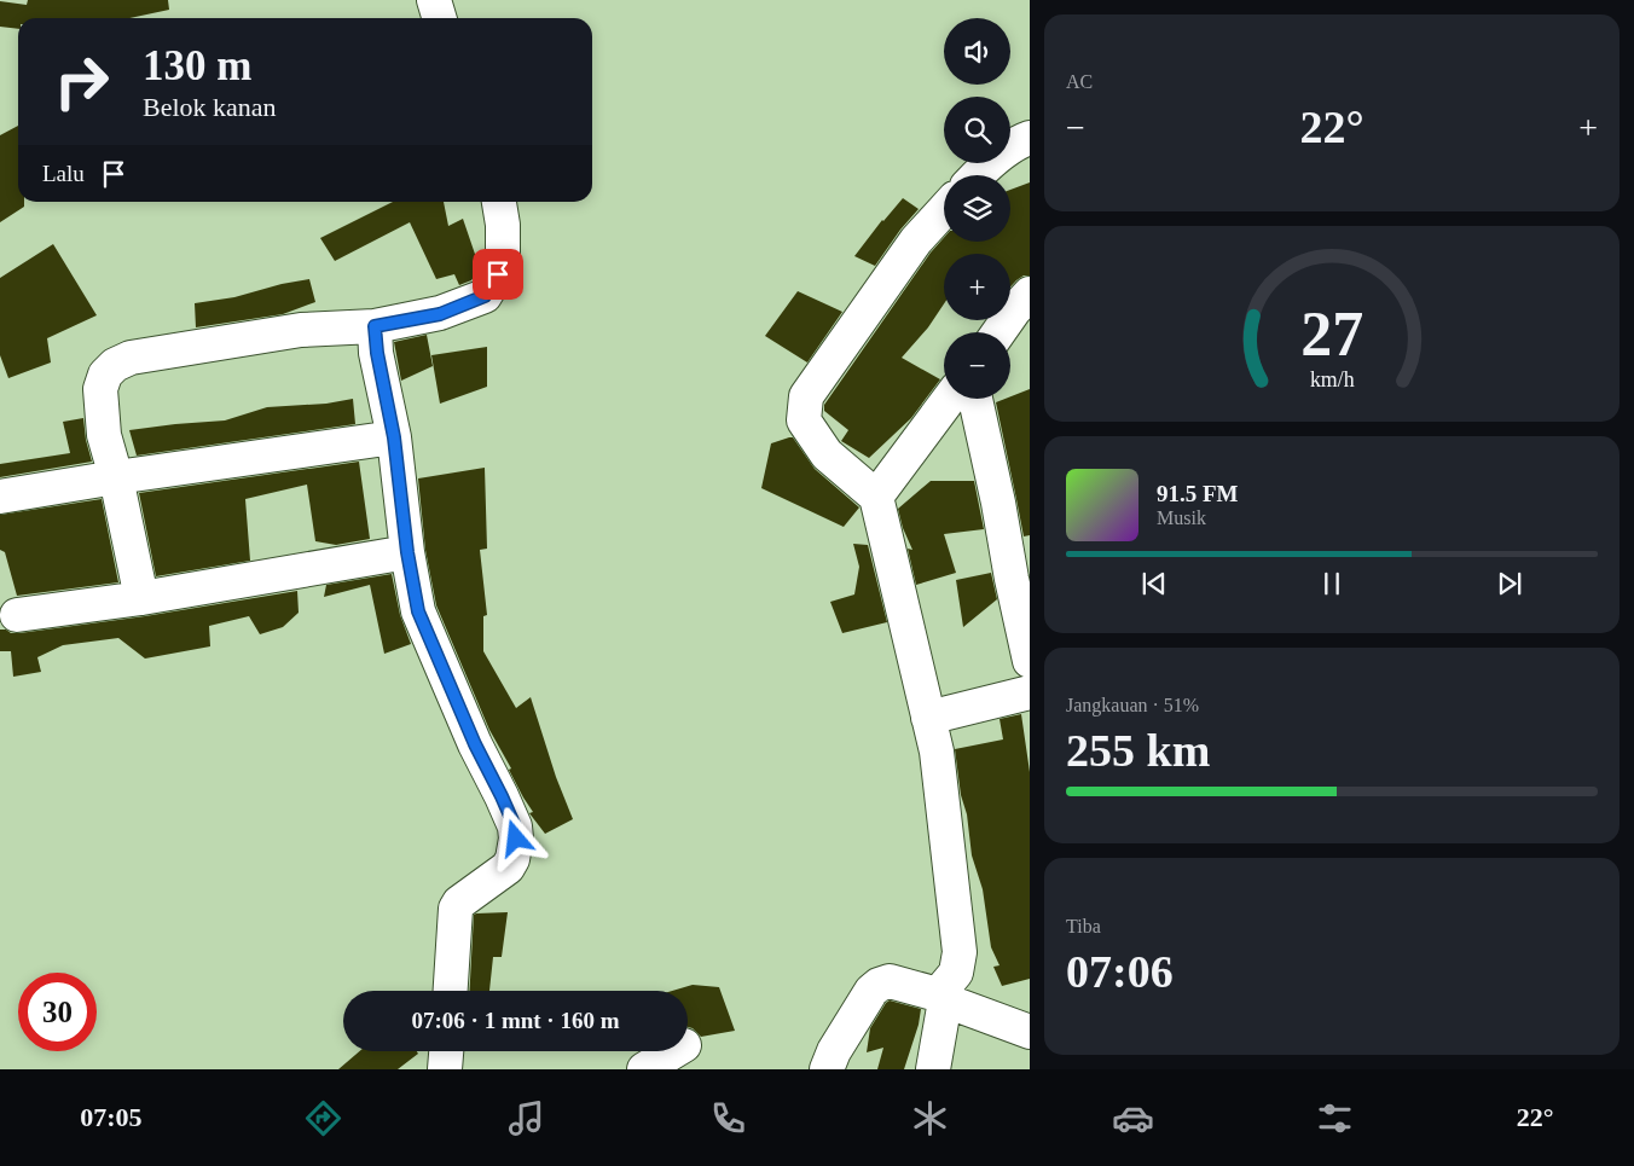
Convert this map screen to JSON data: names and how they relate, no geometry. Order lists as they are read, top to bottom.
{
  "page": {
    "tile": [
      "AC",
      ["Jangkauan · 51%", "255 km"],
      ["Tiba", "07:06"]
    ],
    "map_buttons": ["+", "−"],
    "turn": ["130 m", "Belok kanan"],
    "heat": ["−", "22°", "+"],
    "then": "Lalu",
    "song": ["91.5 FM", "Musik"],
    "limit": "30",
    "trip": "07:06 · 1 mnt · 160 m",
    "tabs": ["07:05", "22°"],
    "gauge": ["27", "km/h"]
  }
}
